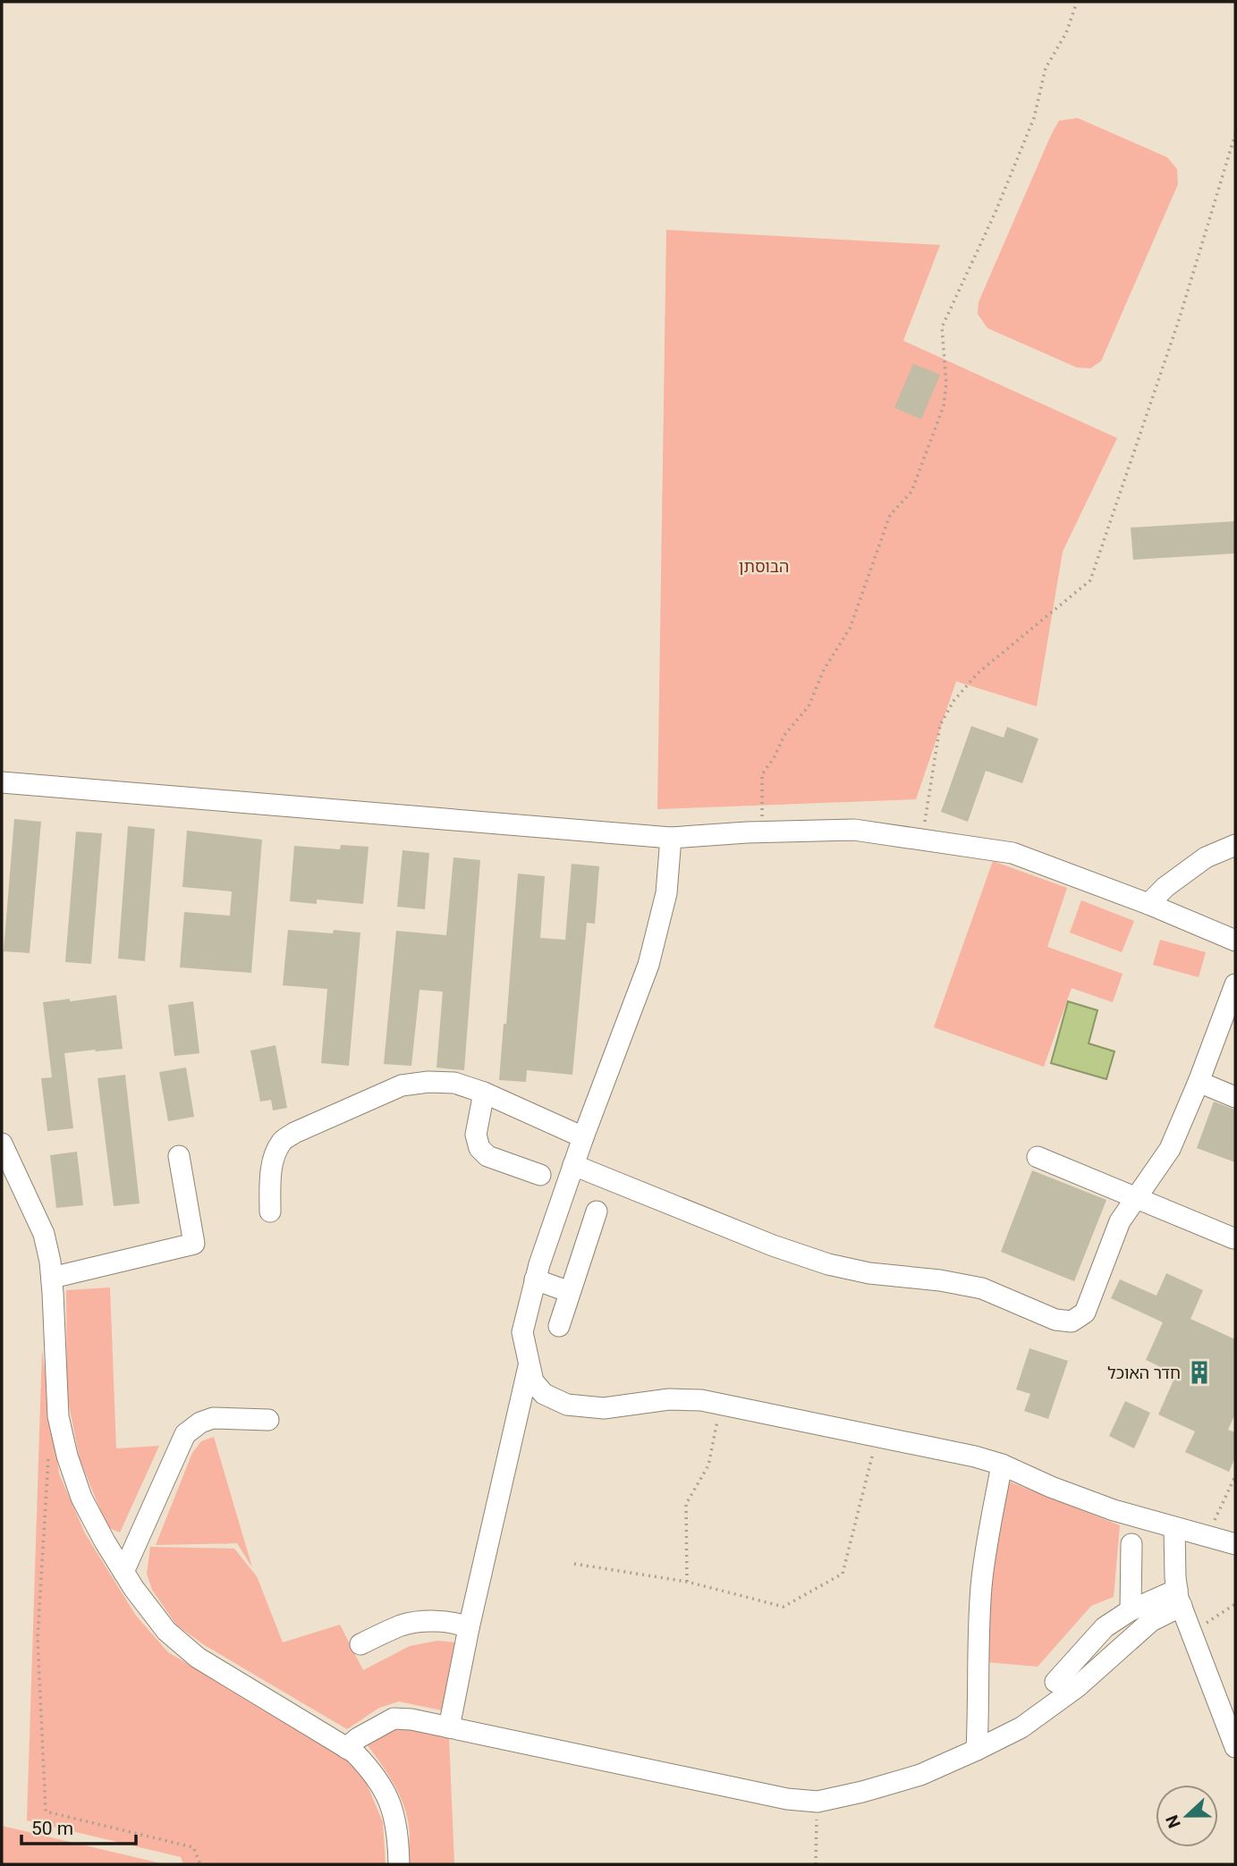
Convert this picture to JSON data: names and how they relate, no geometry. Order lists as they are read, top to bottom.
{
  "parks": ["הבוסתן"],
  "places": {
    "building": ["חדר האוכל"]
  },
  "scale_bar": "50 m",
  "north": "left"
}
